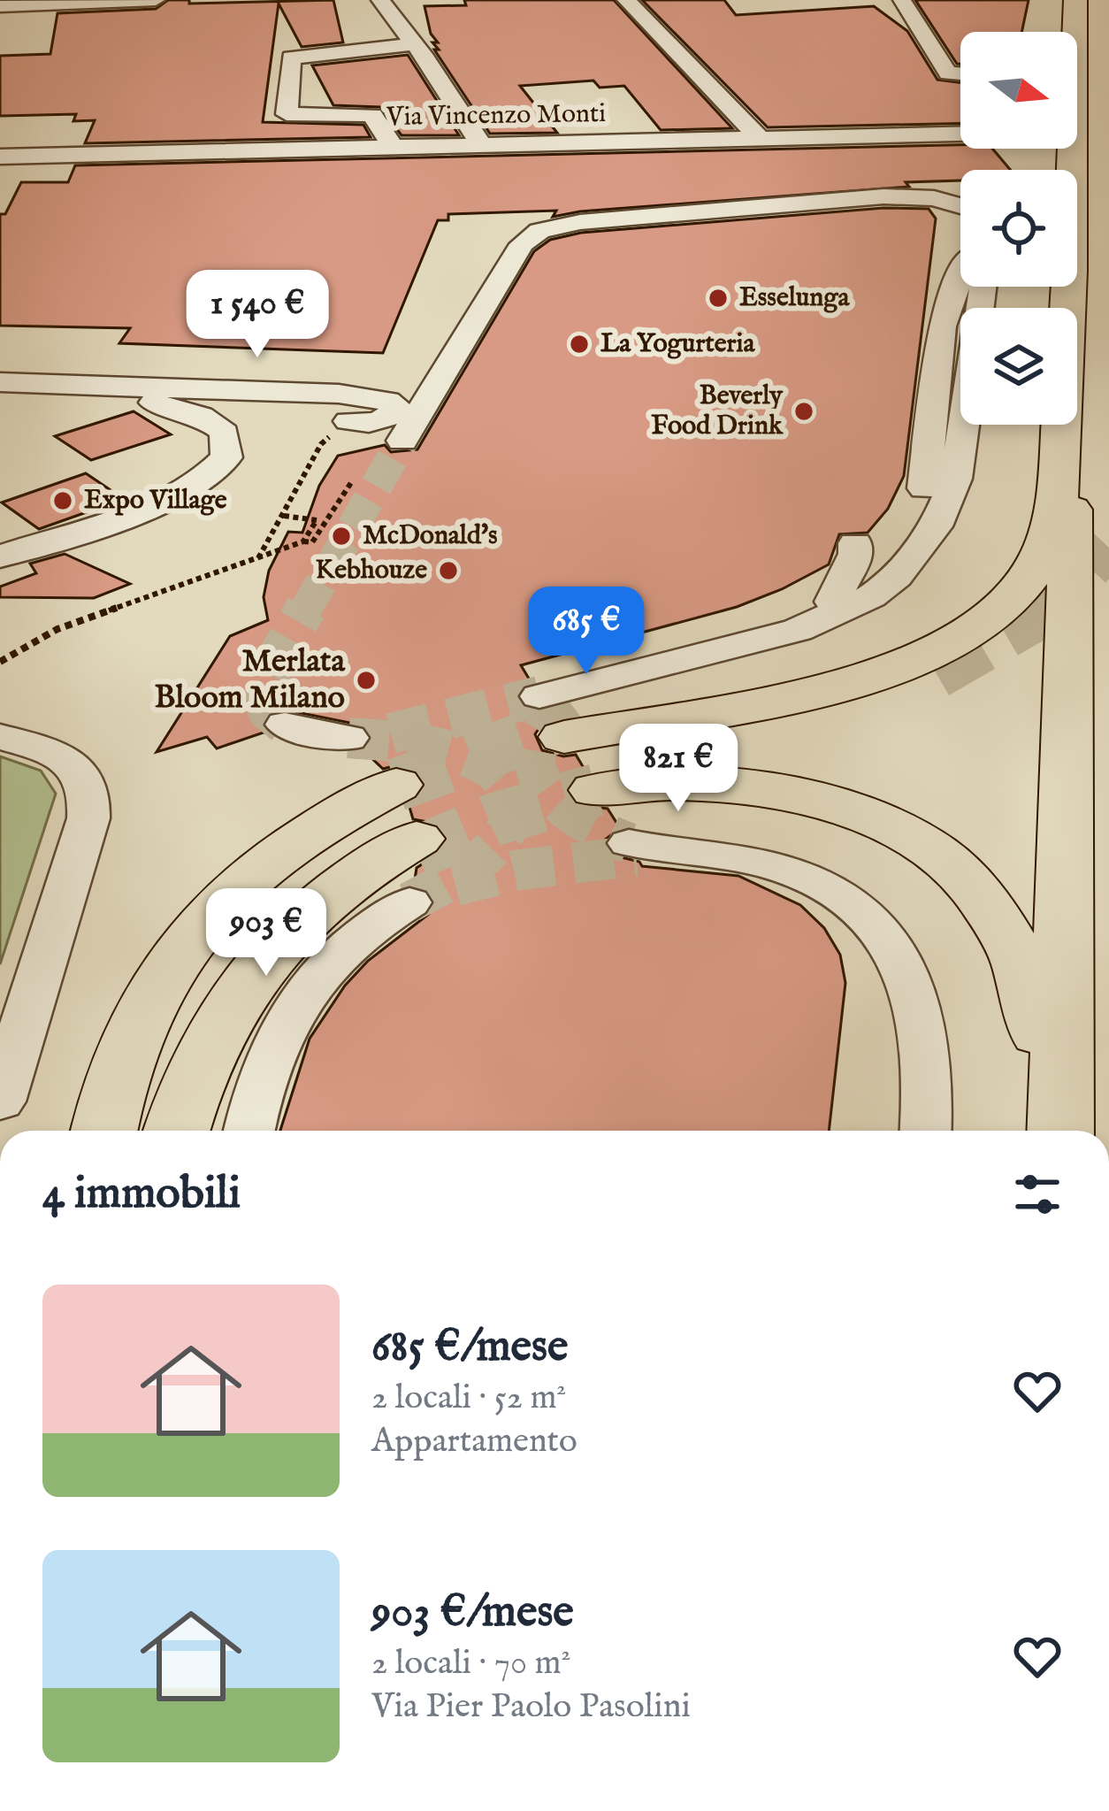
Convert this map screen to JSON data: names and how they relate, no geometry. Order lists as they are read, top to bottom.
{
  "streets": {
    "street": ["Via Vincenzo Monti"]
  },
  "places": [
    "Esselunga",
    "La Yogurteria",
    "Beverly Food Drink",
    "Expo Village",
    "McDonald's",
    "Kebhouze",
    "Merlata Bloom Milano"
  ],
  "north": "right",
  "page": {
    "price": [
      "1 540 €",
      "685 €",
      "821 €",
      "903 €"
    ],
    "heading": "4 immobili",
    "list": [
      {
        "name": "685 €/mese",
        "note": "2 locali · 52 m² · Appartamento"
      },
      {
        "name": "903 €/mese",
        "note": "2 locali · 70 m² · Via Pier Paolo Pasolini"
      }
    ]
  }
}
